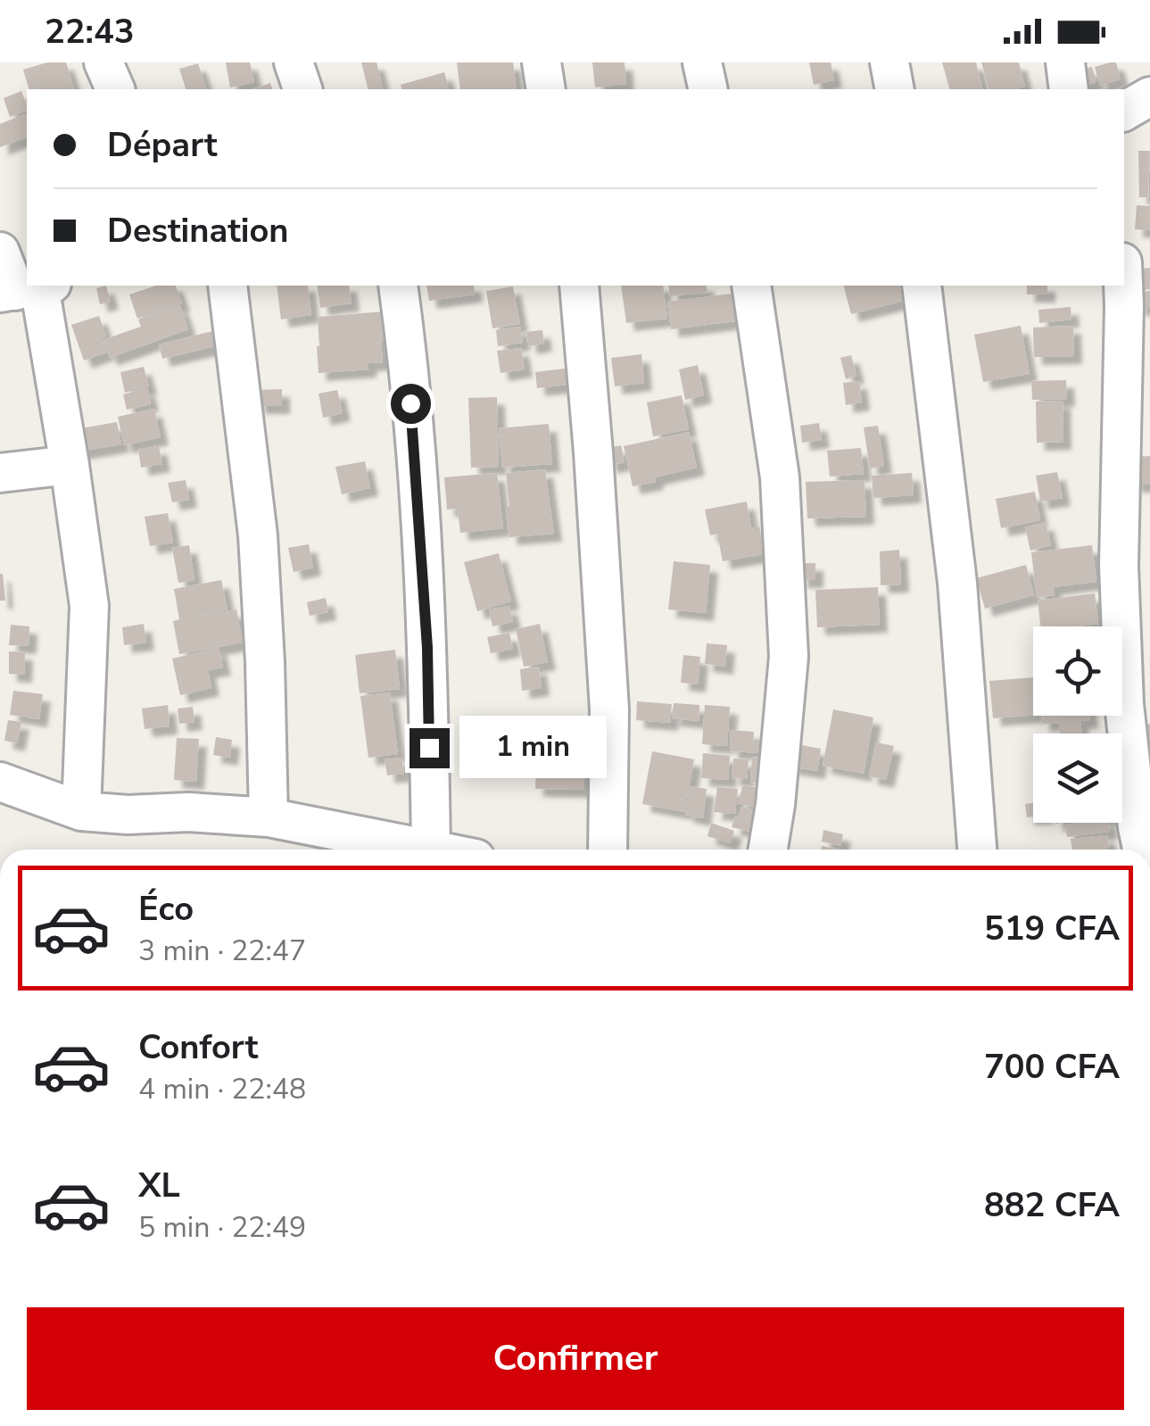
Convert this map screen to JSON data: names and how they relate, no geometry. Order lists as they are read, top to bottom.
{
  "page": {
    "status": "22:43",
    "banner": ["Départ", "Destination"],
    "bubble": "1 min",
    "list": [
      {
        "name": "Éco",
        "note": "3 min · 22:47",
        "value": "519 CFA"
      },
      {
        "name": "Confort",
        "note": "4 min · 22:48",
        "value": "700 CFA"
      },
      {
        "name": "XL",
        "note": "5 min · 22:49",
        "value": "882 CFA"
      }
    ],
    "buttons": "Confirmer"
  }
}
